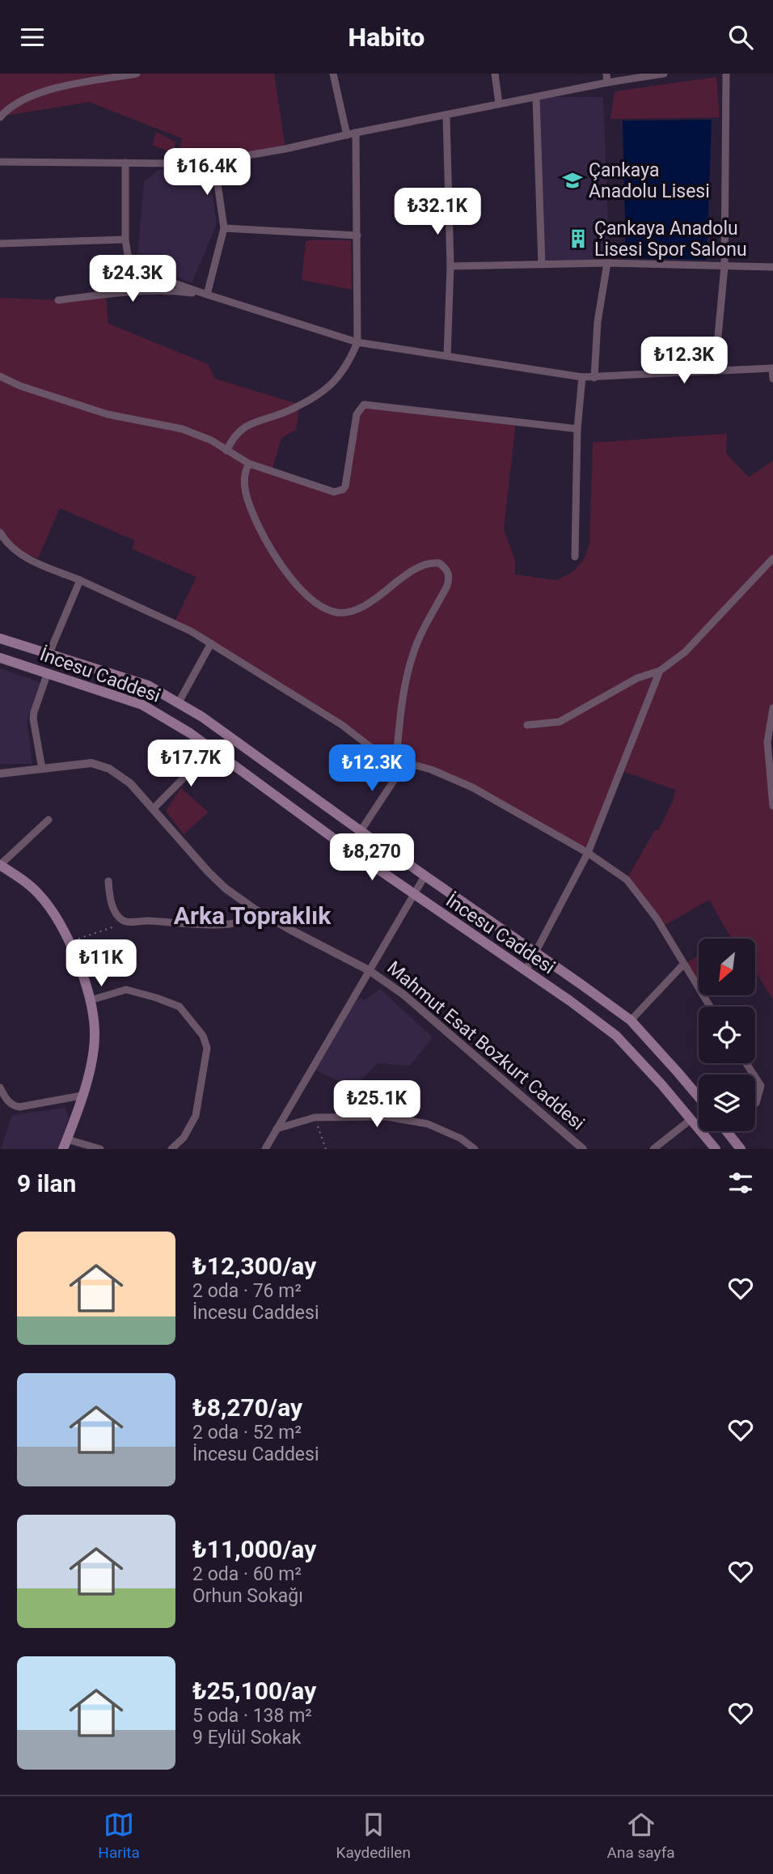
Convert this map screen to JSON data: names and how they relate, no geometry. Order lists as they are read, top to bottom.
{
  "streets": {
    "main road": ["İncesu Caddesi"],
    "street": ["Mahmut Esat Bozkurt Caddesi"]
  },
  "districts": ["Arka Topraklık"],
  "places": {
    "school or university": ["Çankaya Anadolu Lisesi"],
    "building": ["Çankaya Anadolu Lisesi Spor Salonu"]
  },
  "north": "bottom left",
  "page": {
    "header": "Habito",
    "price": [
      "₺16.4K",
      "₺32.1K",
      "₺24.3K",
      "₺12.3K",
      "₺17.7K",
      "₺12.3K",
      "₺8,270",
      "₺11K",
      "₺25.1K"
    ],
    "heading": "9 ilan",
    "list": [
      {
        "name": "₺12,300/ay",
        "note": "2 oda · 76 m² · İncesu Caddesi"
      },
      {
        "name": "₺8,270/ay",
        "note": "2 oda · 52 m² · İncesu Caddesi"
      },
      {
        "name": "₺11,000/ay",
        "note": "2 oda · 60 m² · Orhun Sokağı"
      },
      {
        "name": "₺25,100/ay",
        "note": "5 oda · 138 m² · 9 Eylül Sokak"
      }
    ],
    "tabs": ["Harita", "Kaydedilen", "Ana sayfa"]
  }
}
